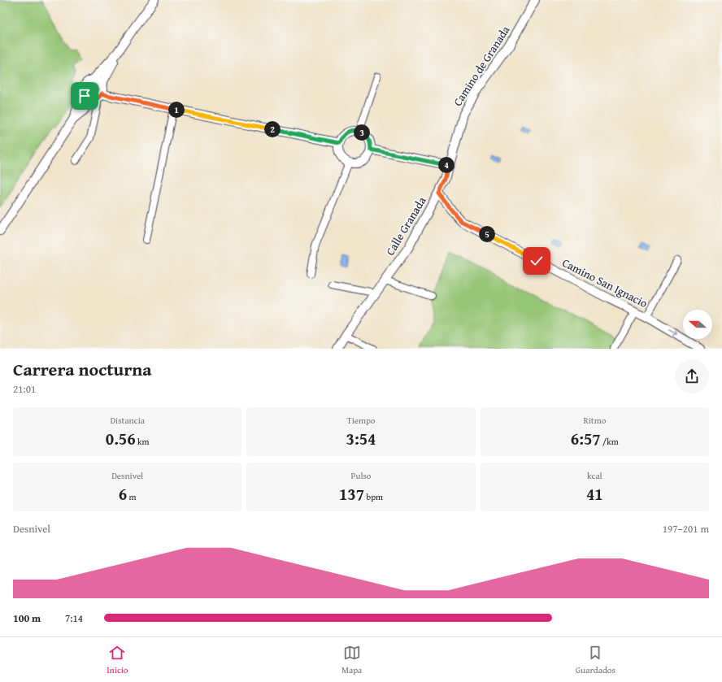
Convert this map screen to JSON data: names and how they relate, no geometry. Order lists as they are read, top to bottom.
{
  "streets": {
    "street": ["Camino de Granada", "Calle Granada", "Camino San Ignacio"]
  },
  "crossings": [
    ["Camino de Granada", "Calle Granada"],
    ["Calle Granada", "Camino San Ignacio"]
  ],
  "north": "left",
  "page": {
    "pins": [
      "1",
      "2",
      "3",
      "4",
      "5"
    ],
    "heading": ["Carrera nocturna", "21:01"],
    "stats": [
      ["Distancia", "0.56 km"],
      ["Tiempo", "3:54"],
      ["Ritmo", "6:57 /km"],
      ["Desnivel", "6 m"],
      ["Pulso", "137 bpm"],
      ["kcal", "41"]
    ],
    "chart": ["Desnivel", "197–201 m"],
    "list": [
      {
        "name": "100 m",
        "note": "7:14"
      }
    ],
    "tabs": ["Inicio", "Mapa", "Guardados"]
  }
}
